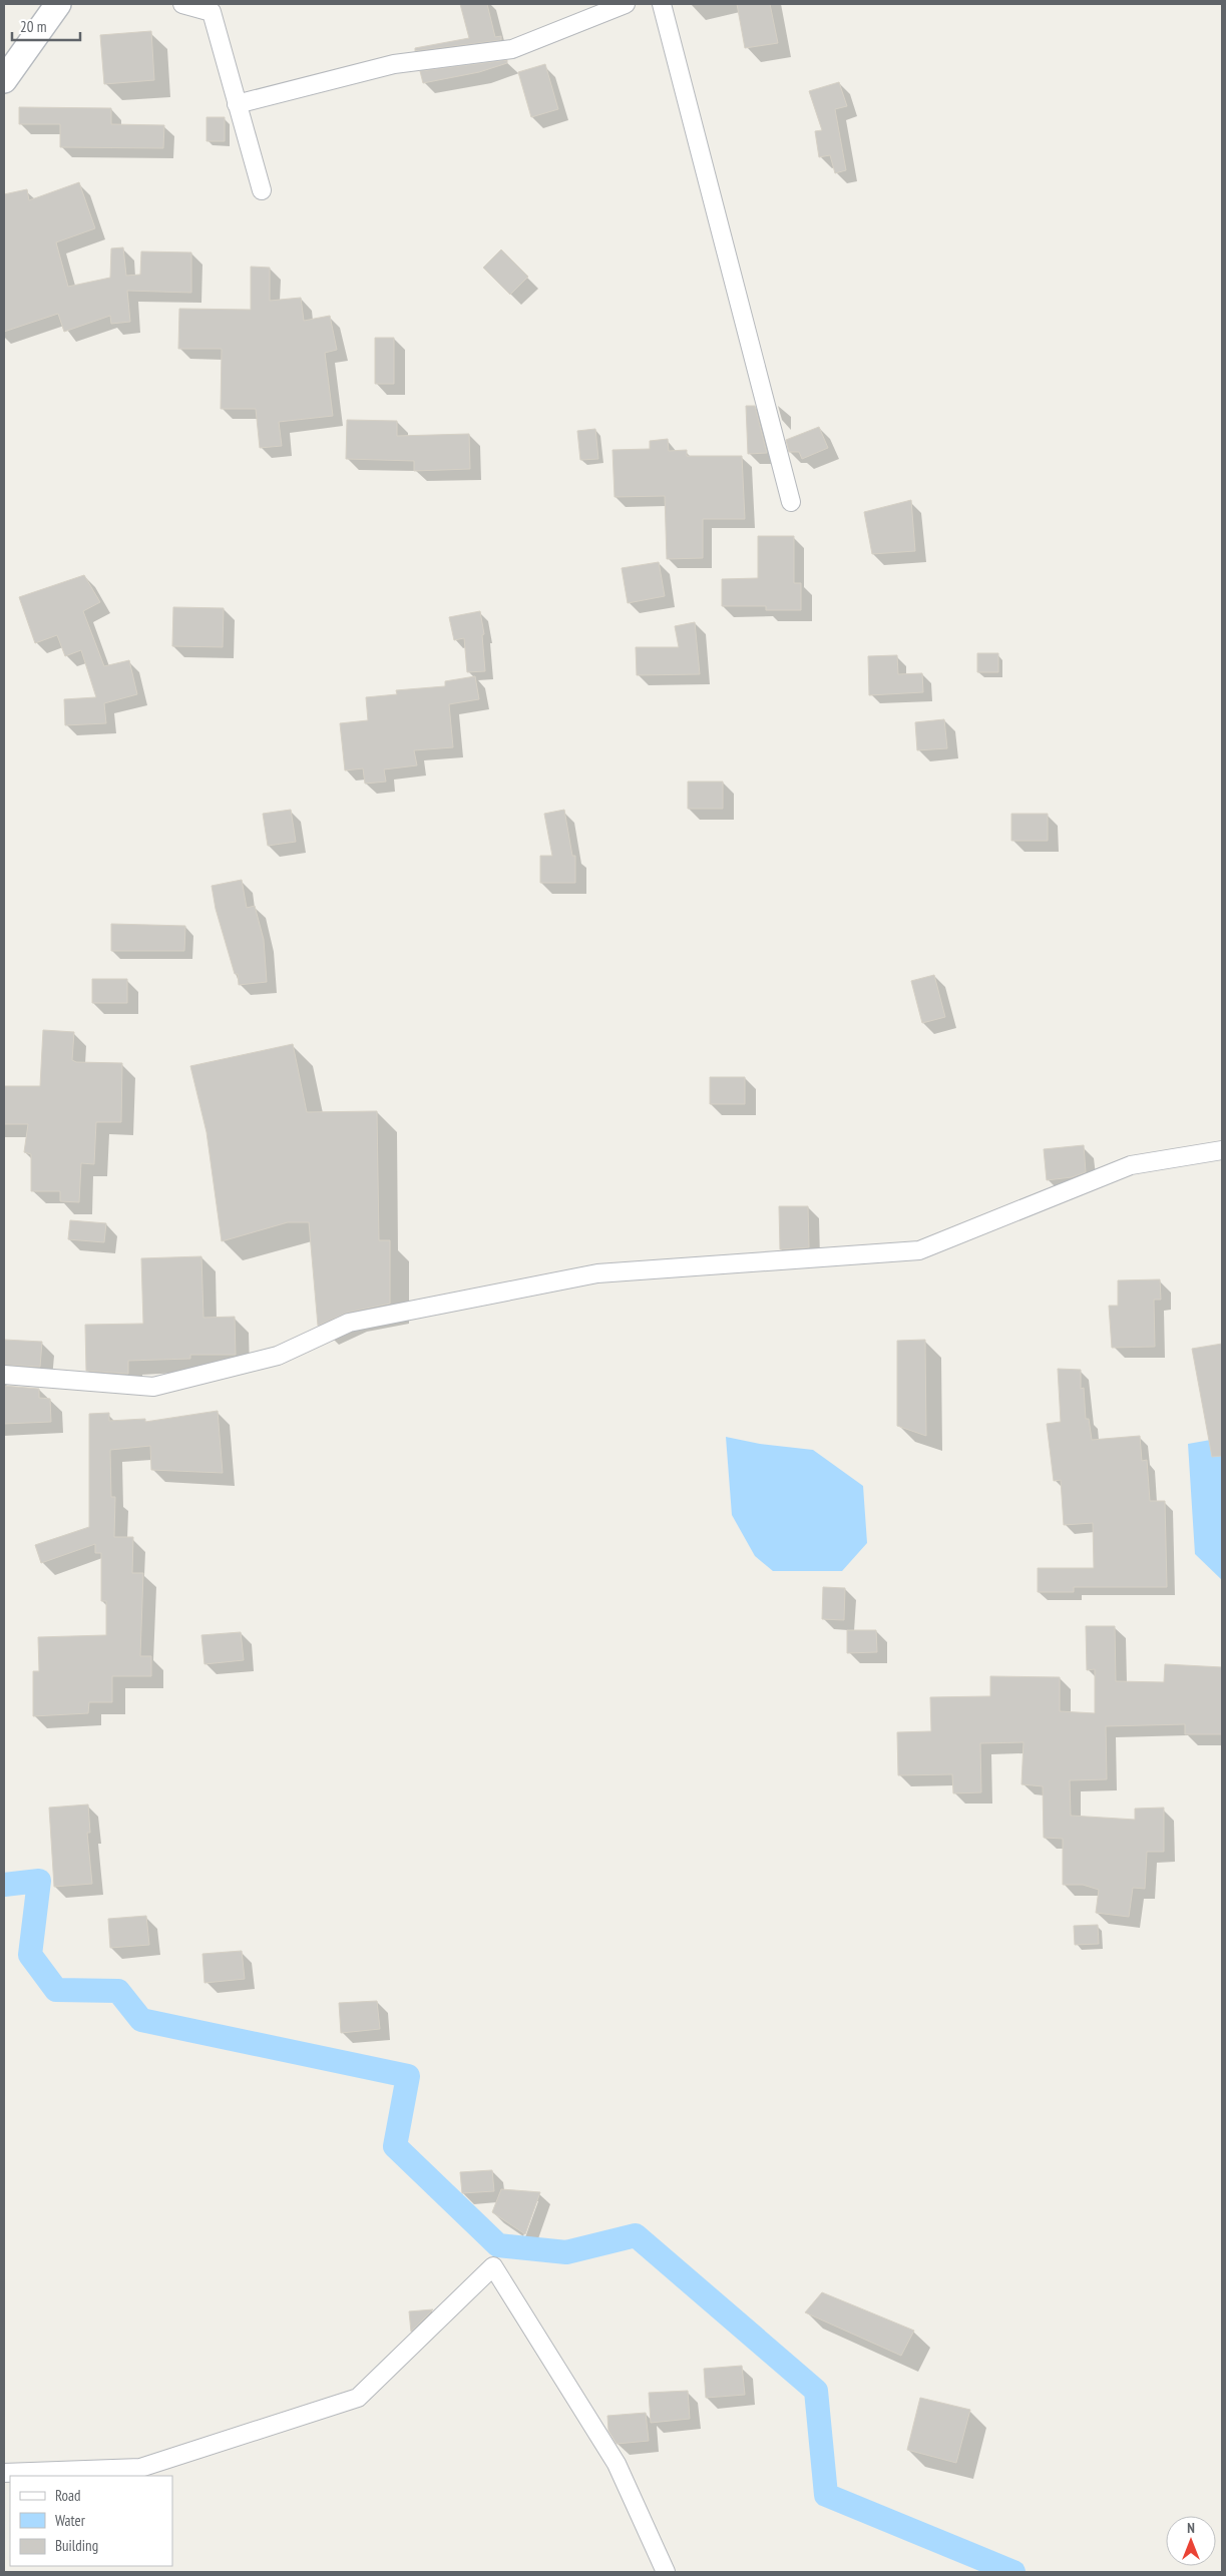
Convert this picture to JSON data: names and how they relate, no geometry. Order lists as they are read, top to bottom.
{
  "legend": ["Road", "Water", "Building"],
  "scale_bar": "20 m",
  "north": "top"
}
